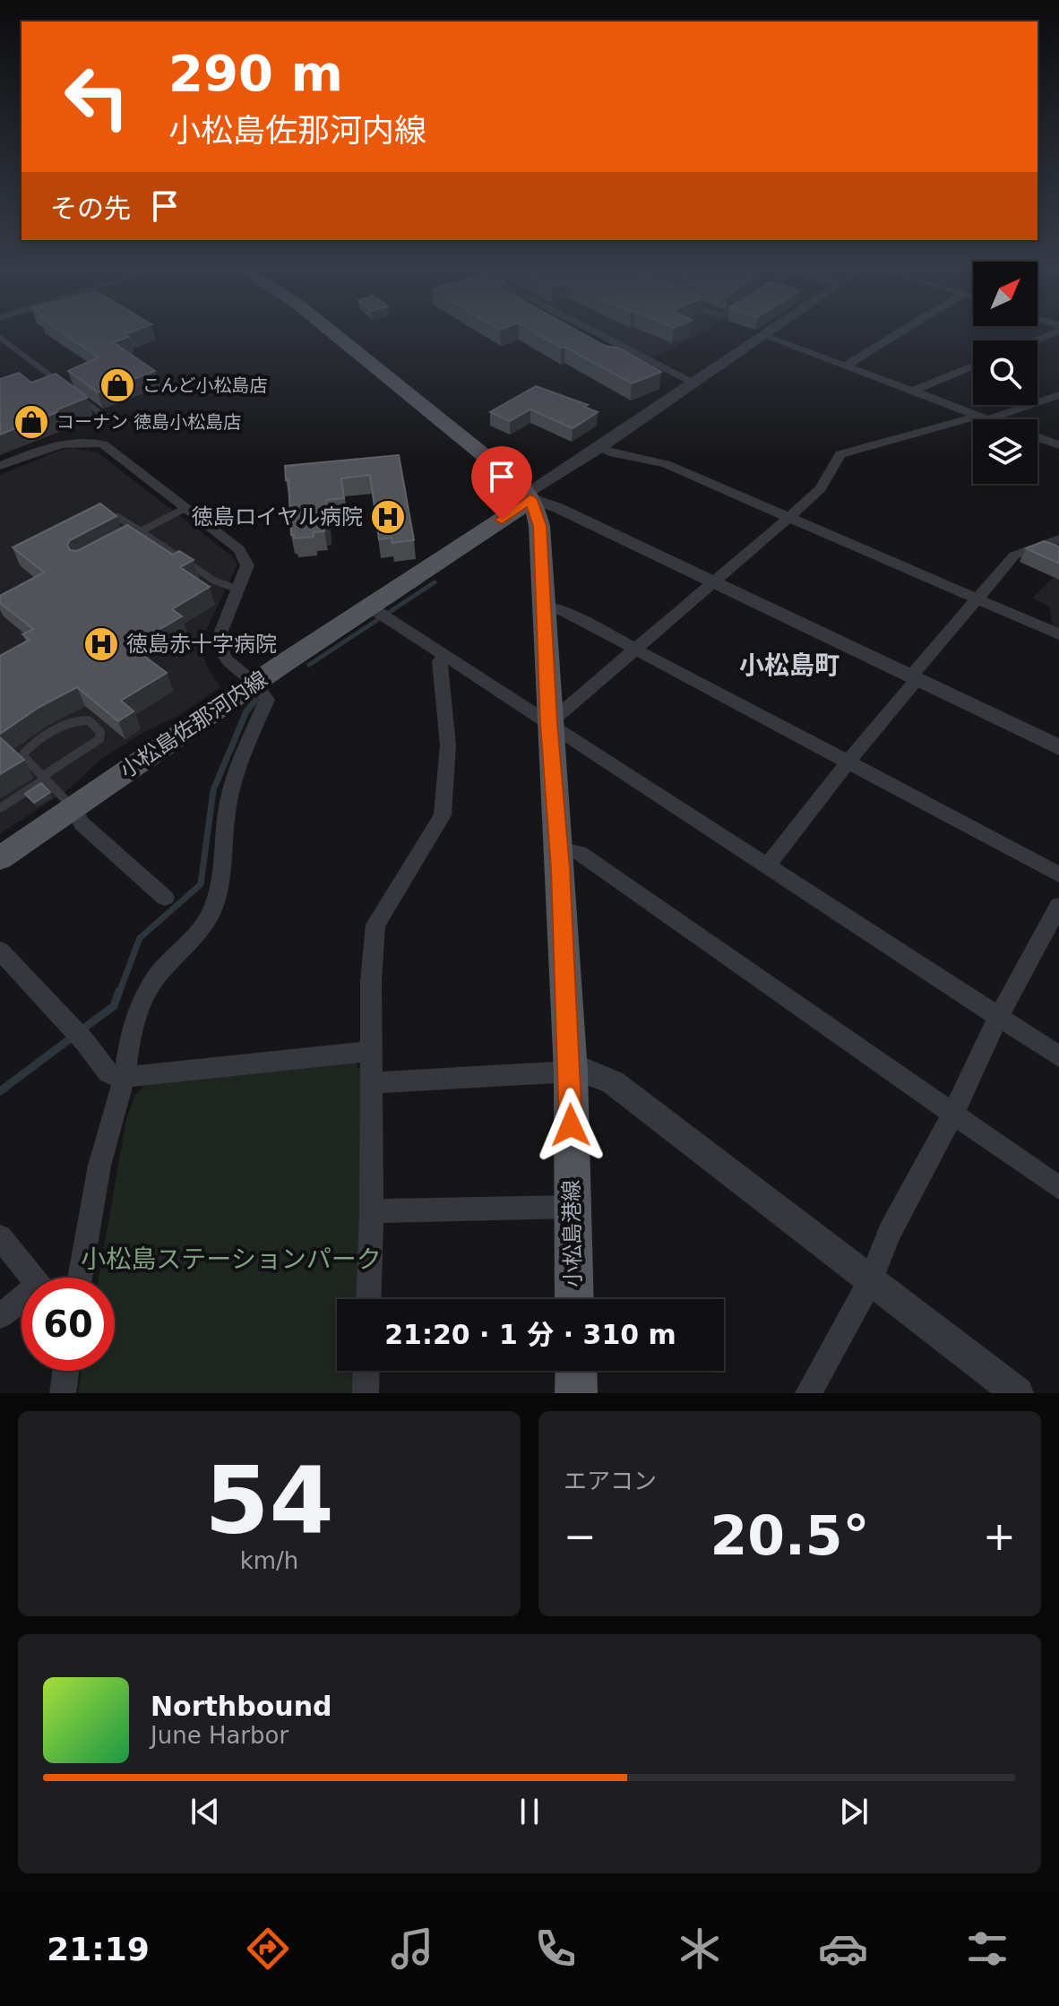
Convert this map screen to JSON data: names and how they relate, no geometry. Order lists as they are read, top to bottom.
{
  "streets": {
    "main road": ["小松島佐那河内線", "小松島港線"]
  },
  "crossings": [
    ["小松島佐那河内線", "小松島港線"]
  ],
  "districts": ["小松島町"],
  "parks": ["小松島ステーションパーク"],
  "places": {
    "shop": ["こんど小松島店", "コーナン 徳島小松島店"],
    "hospital": ["徳島ロイヤル病院", "徳島赤十字病院"]
  },
  "north": "top right",
  "page": {
    "turn": ["290 m", "小松島佐那河内線"],
    "then": "その先",
    "limit": "60",
    "trip": "21:20 · 1 分 · 310 m",
    "tile": [
      ["54", "km/h"],
      "エアコン"
    ],
    "heat": ["−", "20.5°", "+"],
    "song": ["Northbound", "June Harbor"],
    "tabs": "21:19"
  }
}
